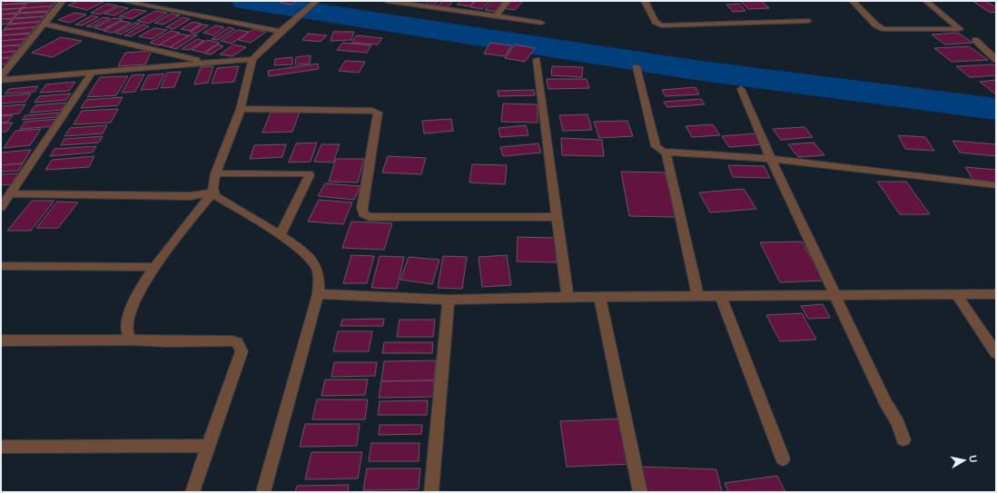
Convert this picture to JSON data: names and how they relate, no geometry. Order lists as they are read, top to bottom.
{
  "north": "right"
}
